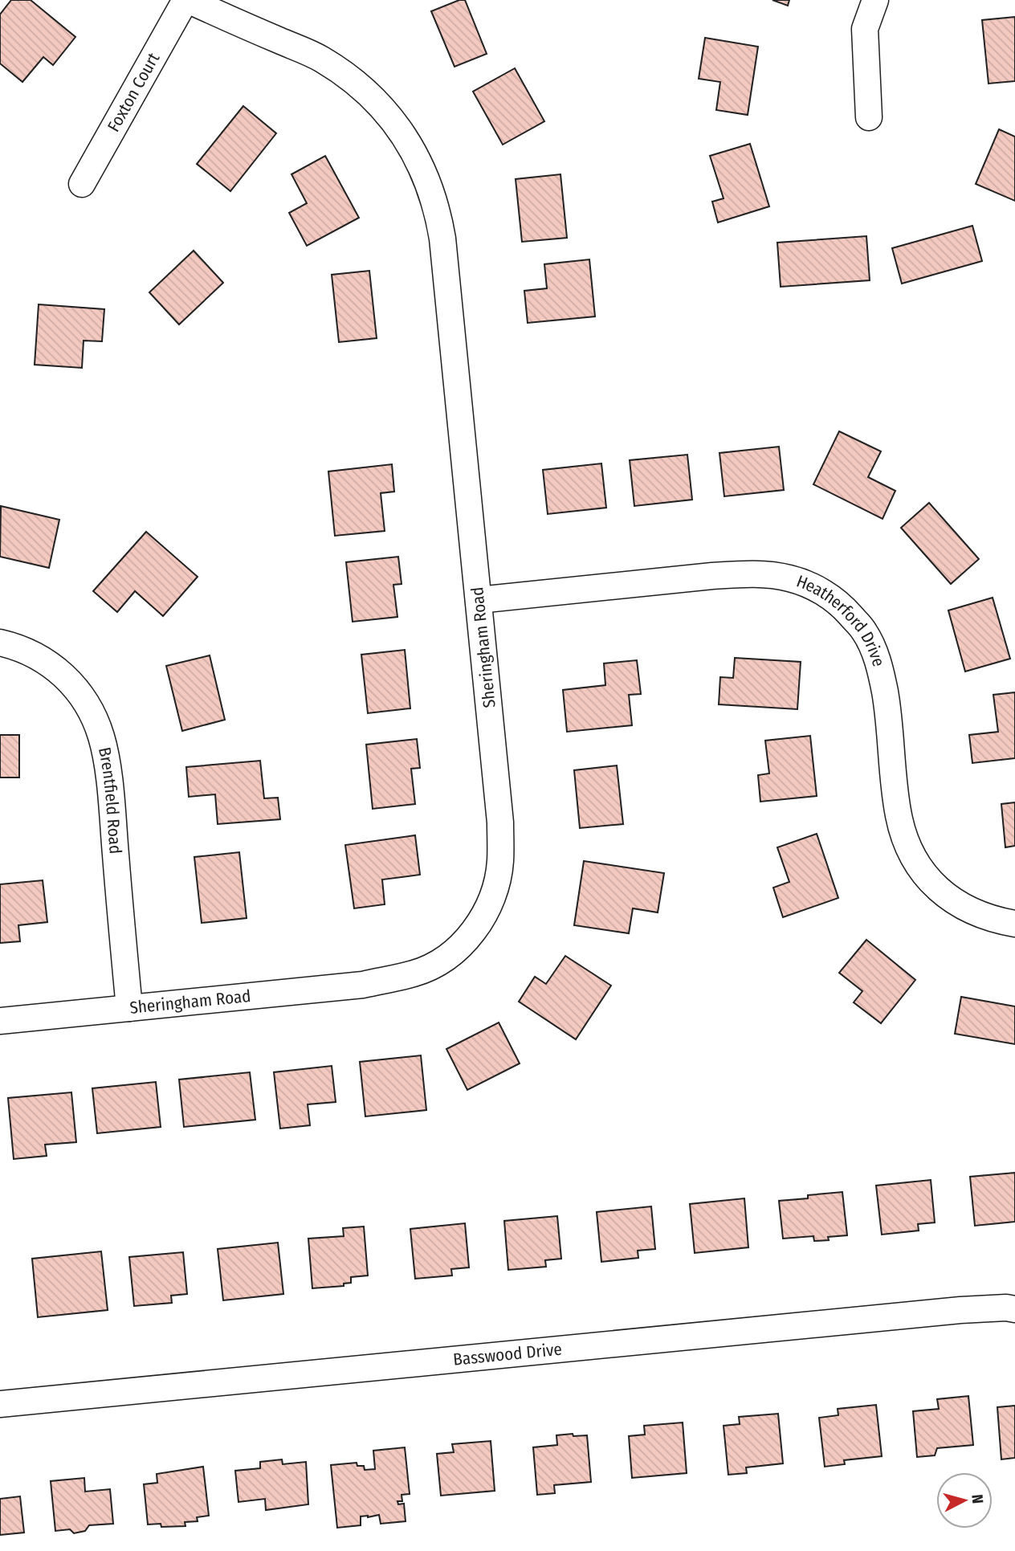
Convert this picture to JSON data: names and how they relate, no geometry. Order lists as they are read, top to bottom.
{
  "streets": {
    "street": [
      "Foxton Court",
      "Heatherford Drive",
      "Sheringham Road",
      "Brentfield Road",
      "Basswood Drive"
    ]
  },
  "crossings": [
    ["Foxton Court", "Sheringham Road"],
    ["Heatherford Drive", "Sheringham Road"],
    ["Sheringham Road", "Brentfield Road"]
  ],
  "north": "right"
}
